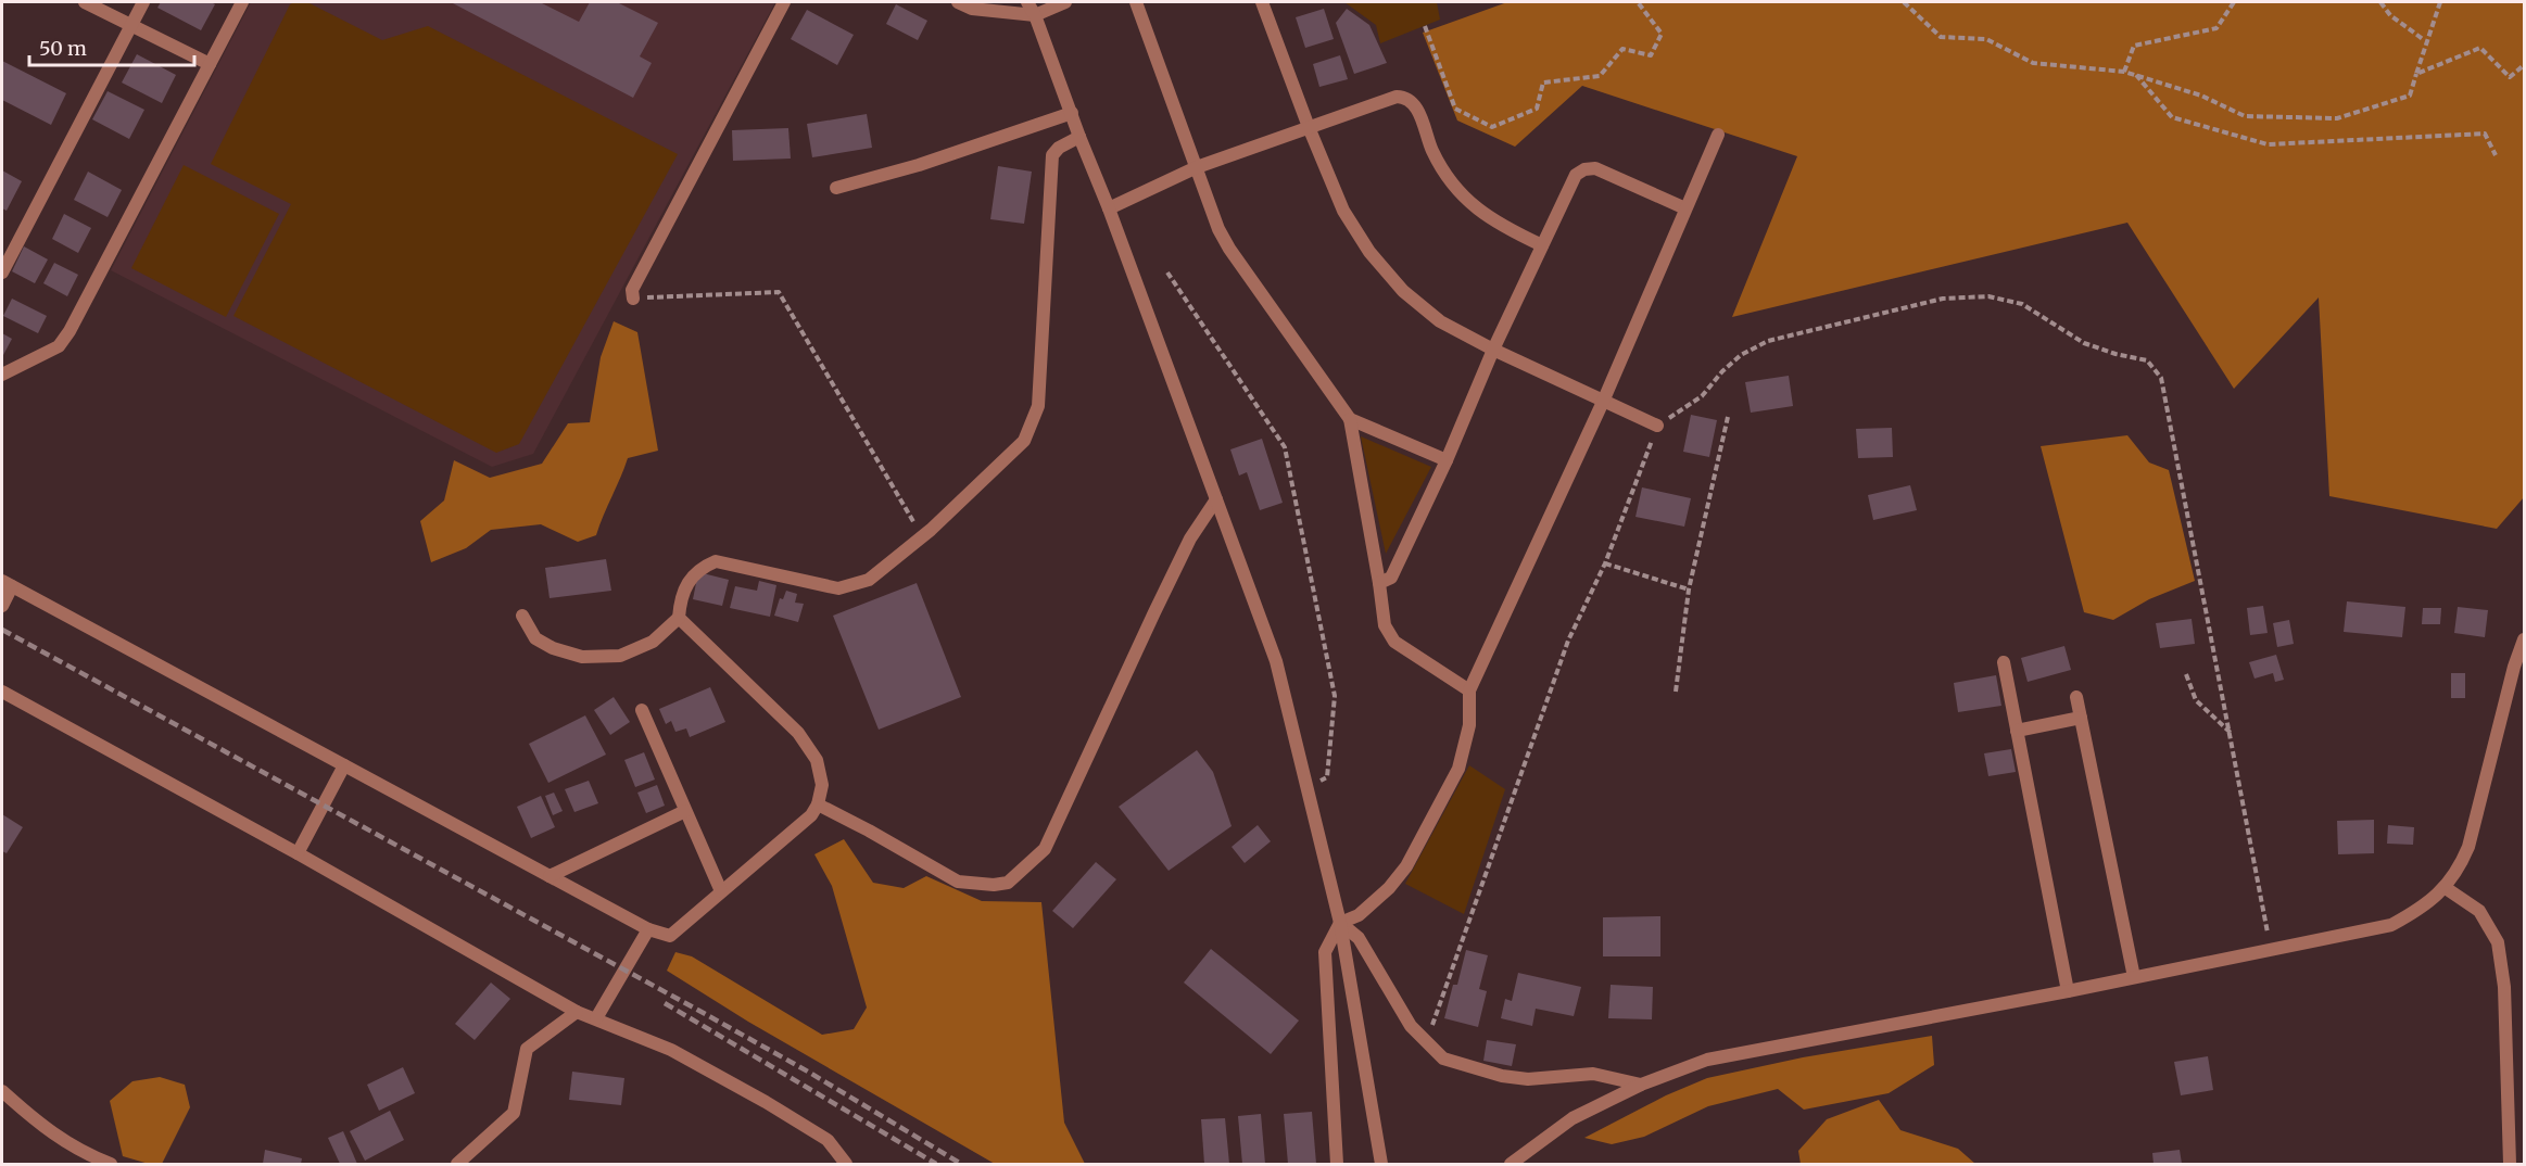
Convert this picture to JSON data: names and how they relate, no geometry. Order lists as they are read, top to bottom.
{
  "scale_bar": "50 m"
}
